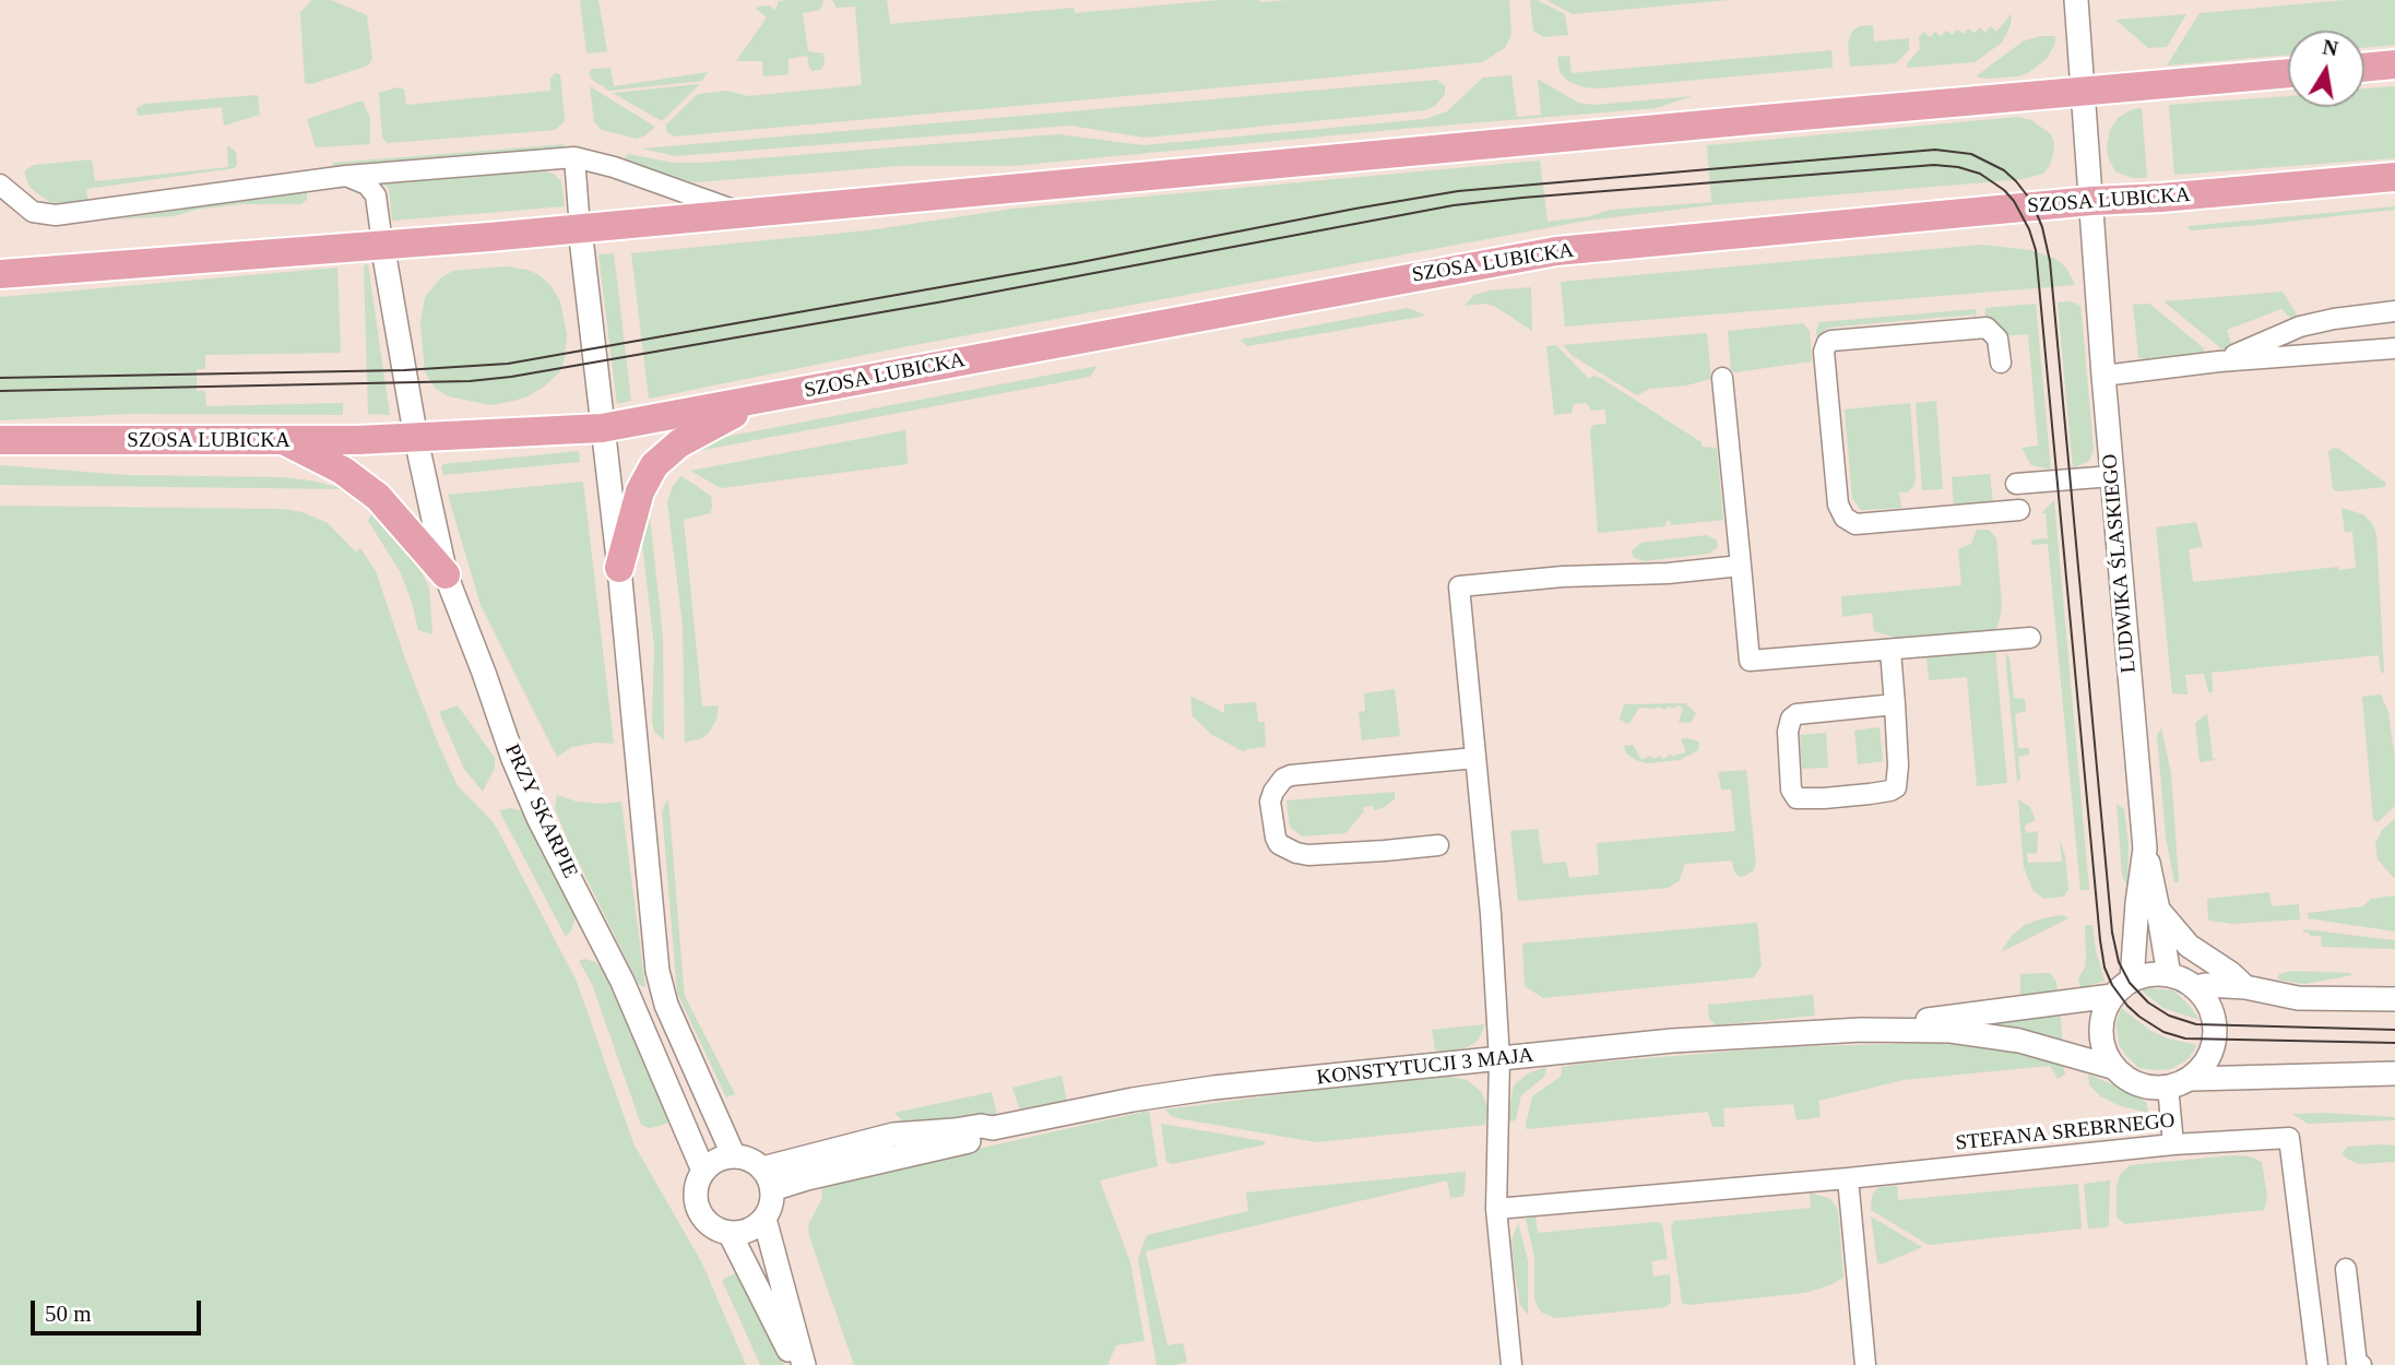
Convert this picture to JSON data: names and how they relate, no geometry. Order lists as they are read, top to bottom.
{
  "streets": {
    "main road": ["SZOSA LUBICKA"],
    "street": [
      "LUDWIKA ŚLASKIEGO",
      "PRZY SKARPIE",
      "KONSTYTUCJI 3 MAJA",
      "STEFANA SREBRNEGO"
    ]
  },
  "crossings": [
    ["SZOSA LUBICKA", "LUDWIKA ŚLASKIEGO"],
    ["SZOSA LUBICKA", "PRZY SKARPIE"],
    ["LUDWIKA ŚLASKIEGO", "KONSTYTUCJI 3 MAJA"],
    ["PRZY SKARPIE", "KONSTYTUCJI 3 MAJA"]
  ],
  "scale_bar": "50 m",
  "north": "top"
}
